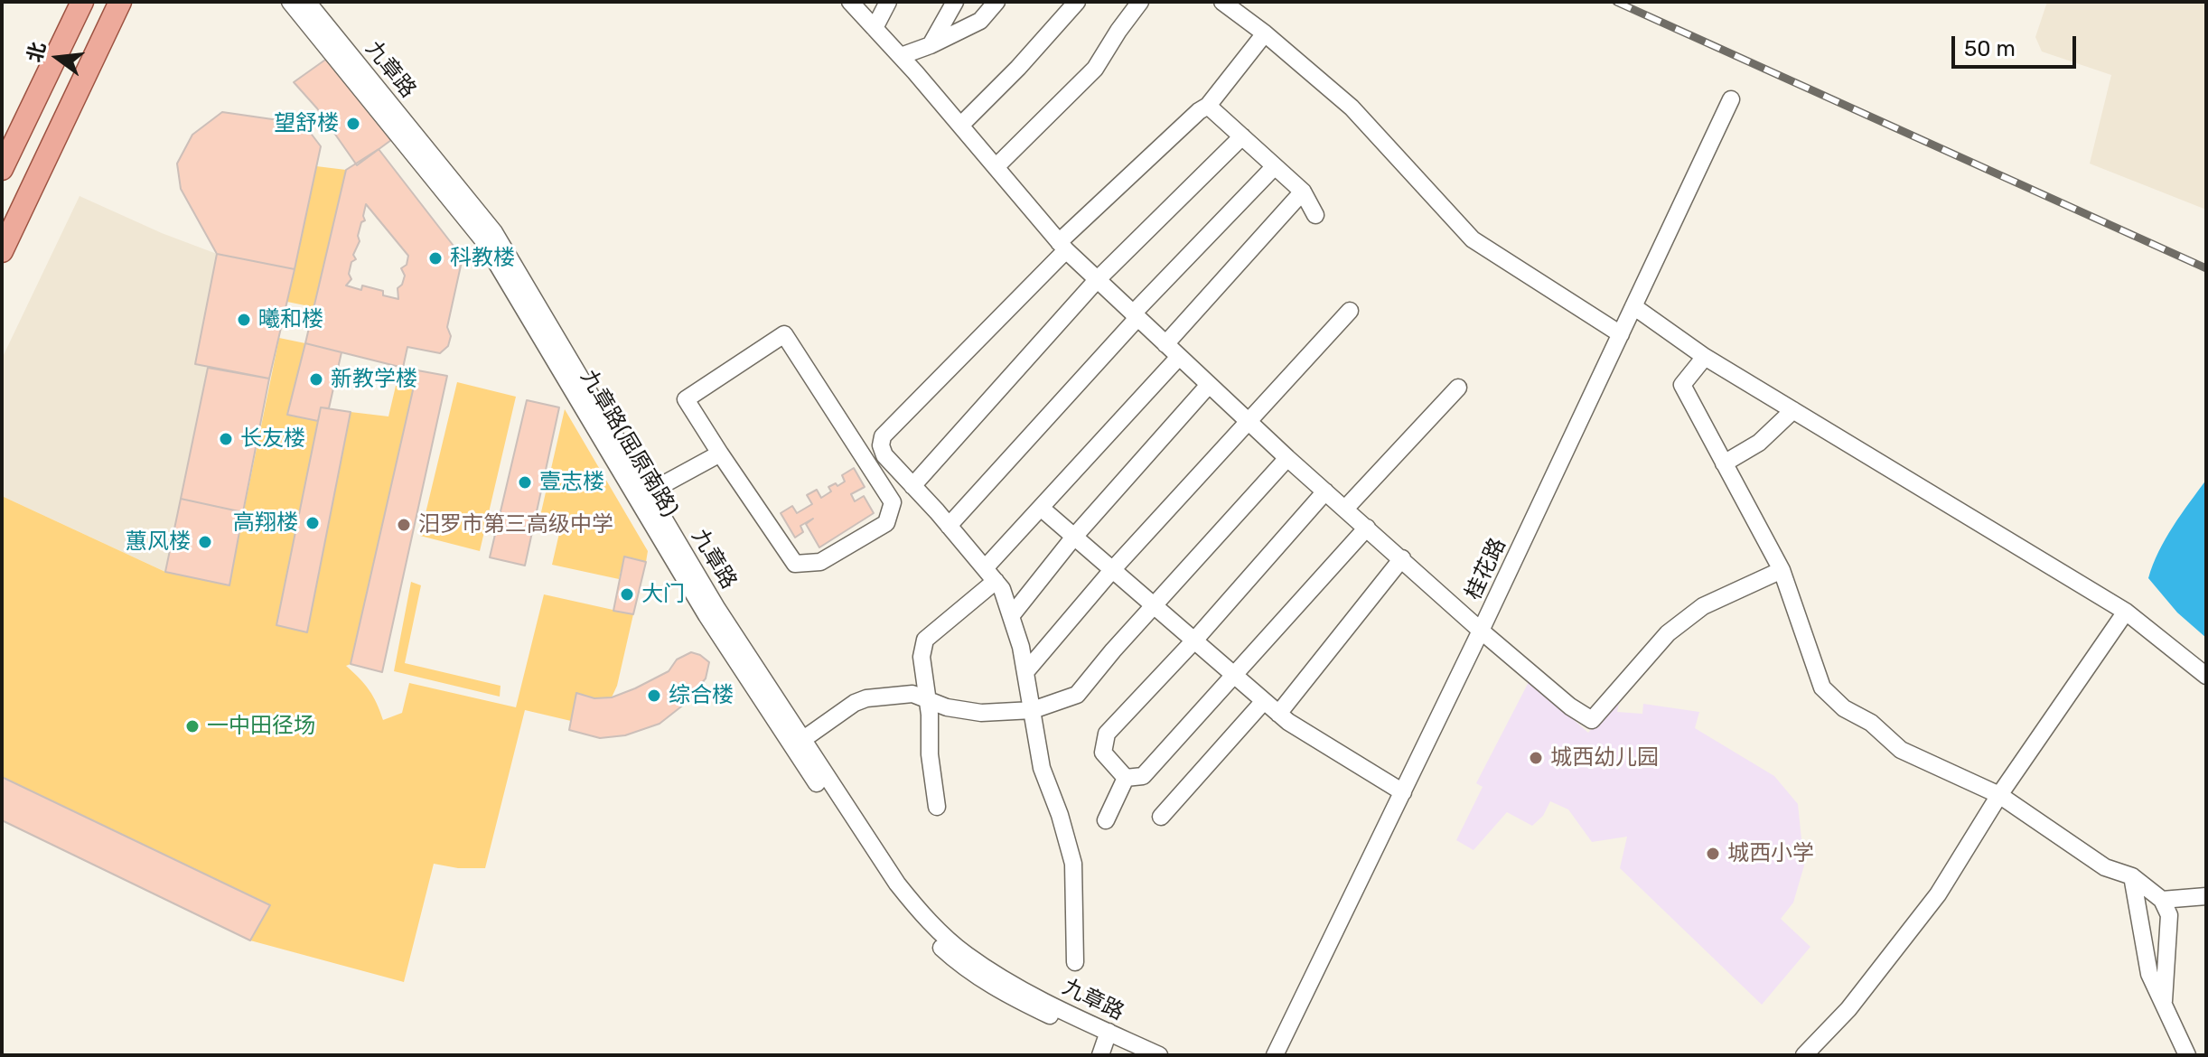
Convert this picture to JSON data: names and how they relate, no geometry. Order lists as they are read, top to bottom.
{
  "streets": {
    "street": ["九章路", "九章路(屈原南路)", "桂花路"]
  },
  "crossings": [
    ["九章路", "九章路(屈原南路)"]
  ],
  "places": [
    "望舒楼",
    "科教楼",
    "曦和楼",
    "新教学楼",
    "长友楼",
    "壹志楼",
    "高翔楼",
    "汨罗市第三高级中学",
    "蕙风楼",
    "大门",
    "综合楼",
    "一中田径场",
    "城西幼儿园",
    "城西小学"
  ],
  "scale_bar": "50 m",
  "north": "left"
}
